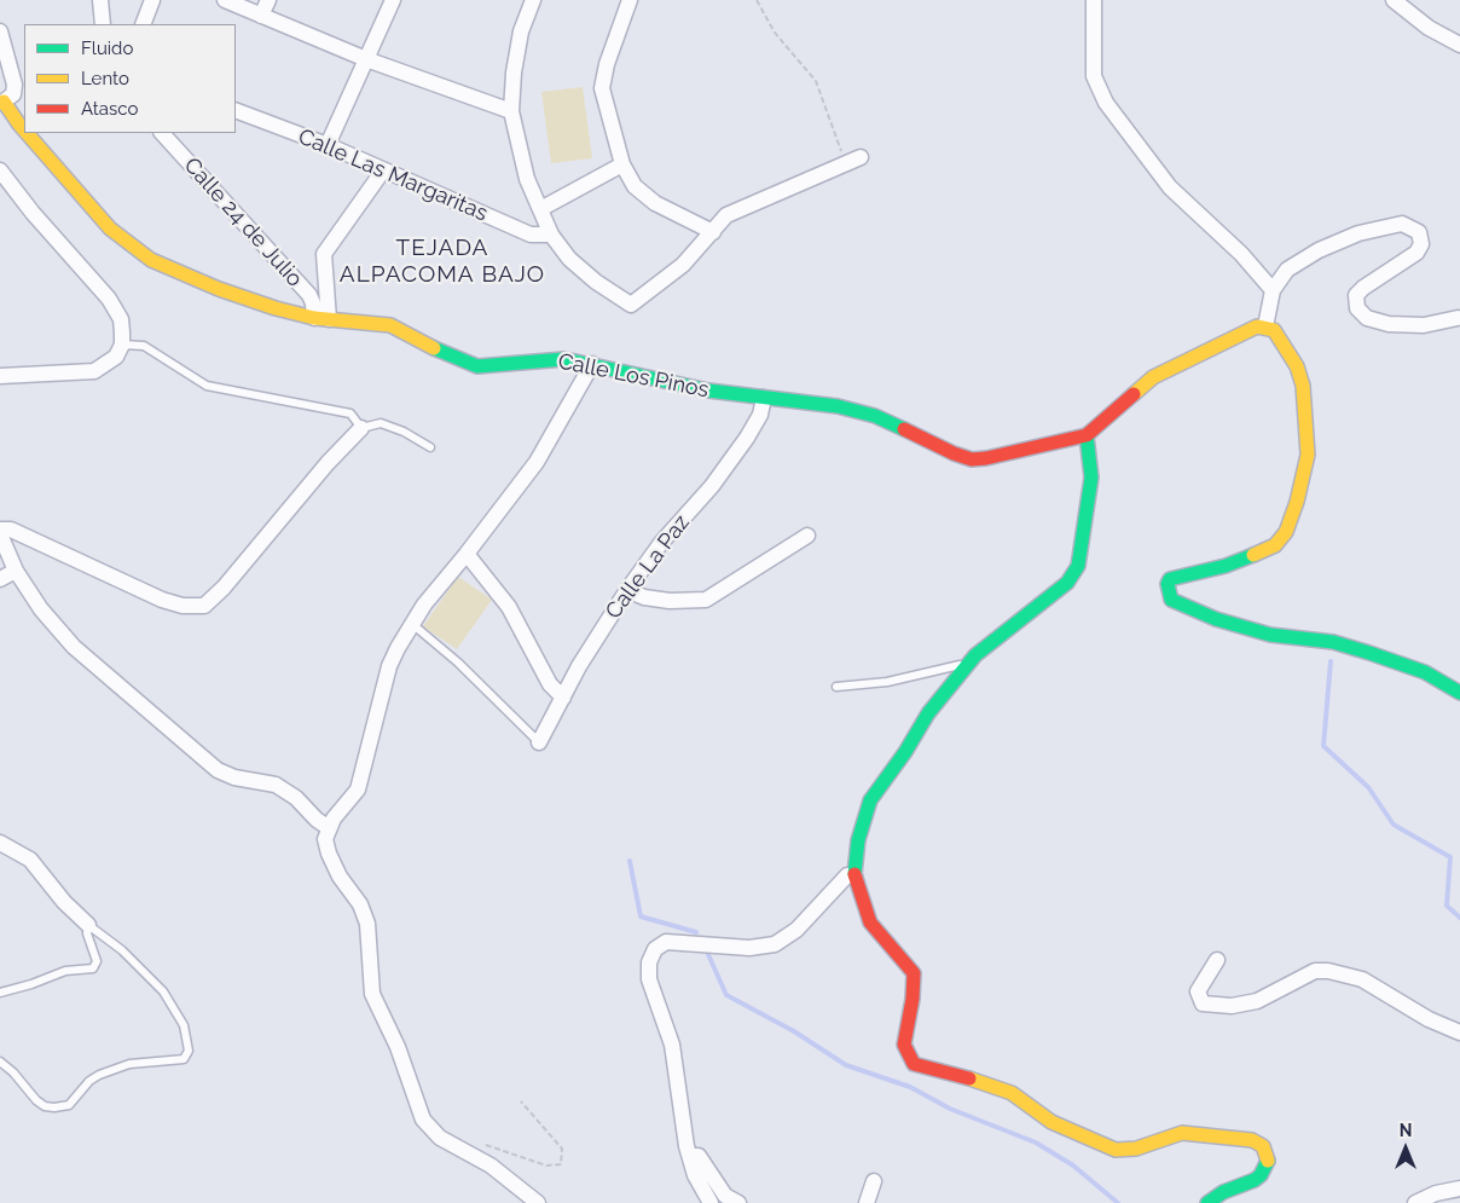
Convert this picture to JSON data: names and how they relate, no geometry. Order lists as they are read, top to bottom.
{
  "streets": {
    "street": [
      "Calle Las Margaritas",
      "Calle 24 de Julio",
      "Calle Los Pinos",
      "Calle La Paz"
    ]
  },
  "crossings": [
    ["Calle 24 de Julio", "Calle Los Pinos"],
    ["Calle Los Pinos", "Calle La Paz"]
  ],
  "districts": ["TEJADA ALPACOMA BAJO"],
  "legend": ["Fluido", "Lento", "Atasco"],
  "north": "top"
}
